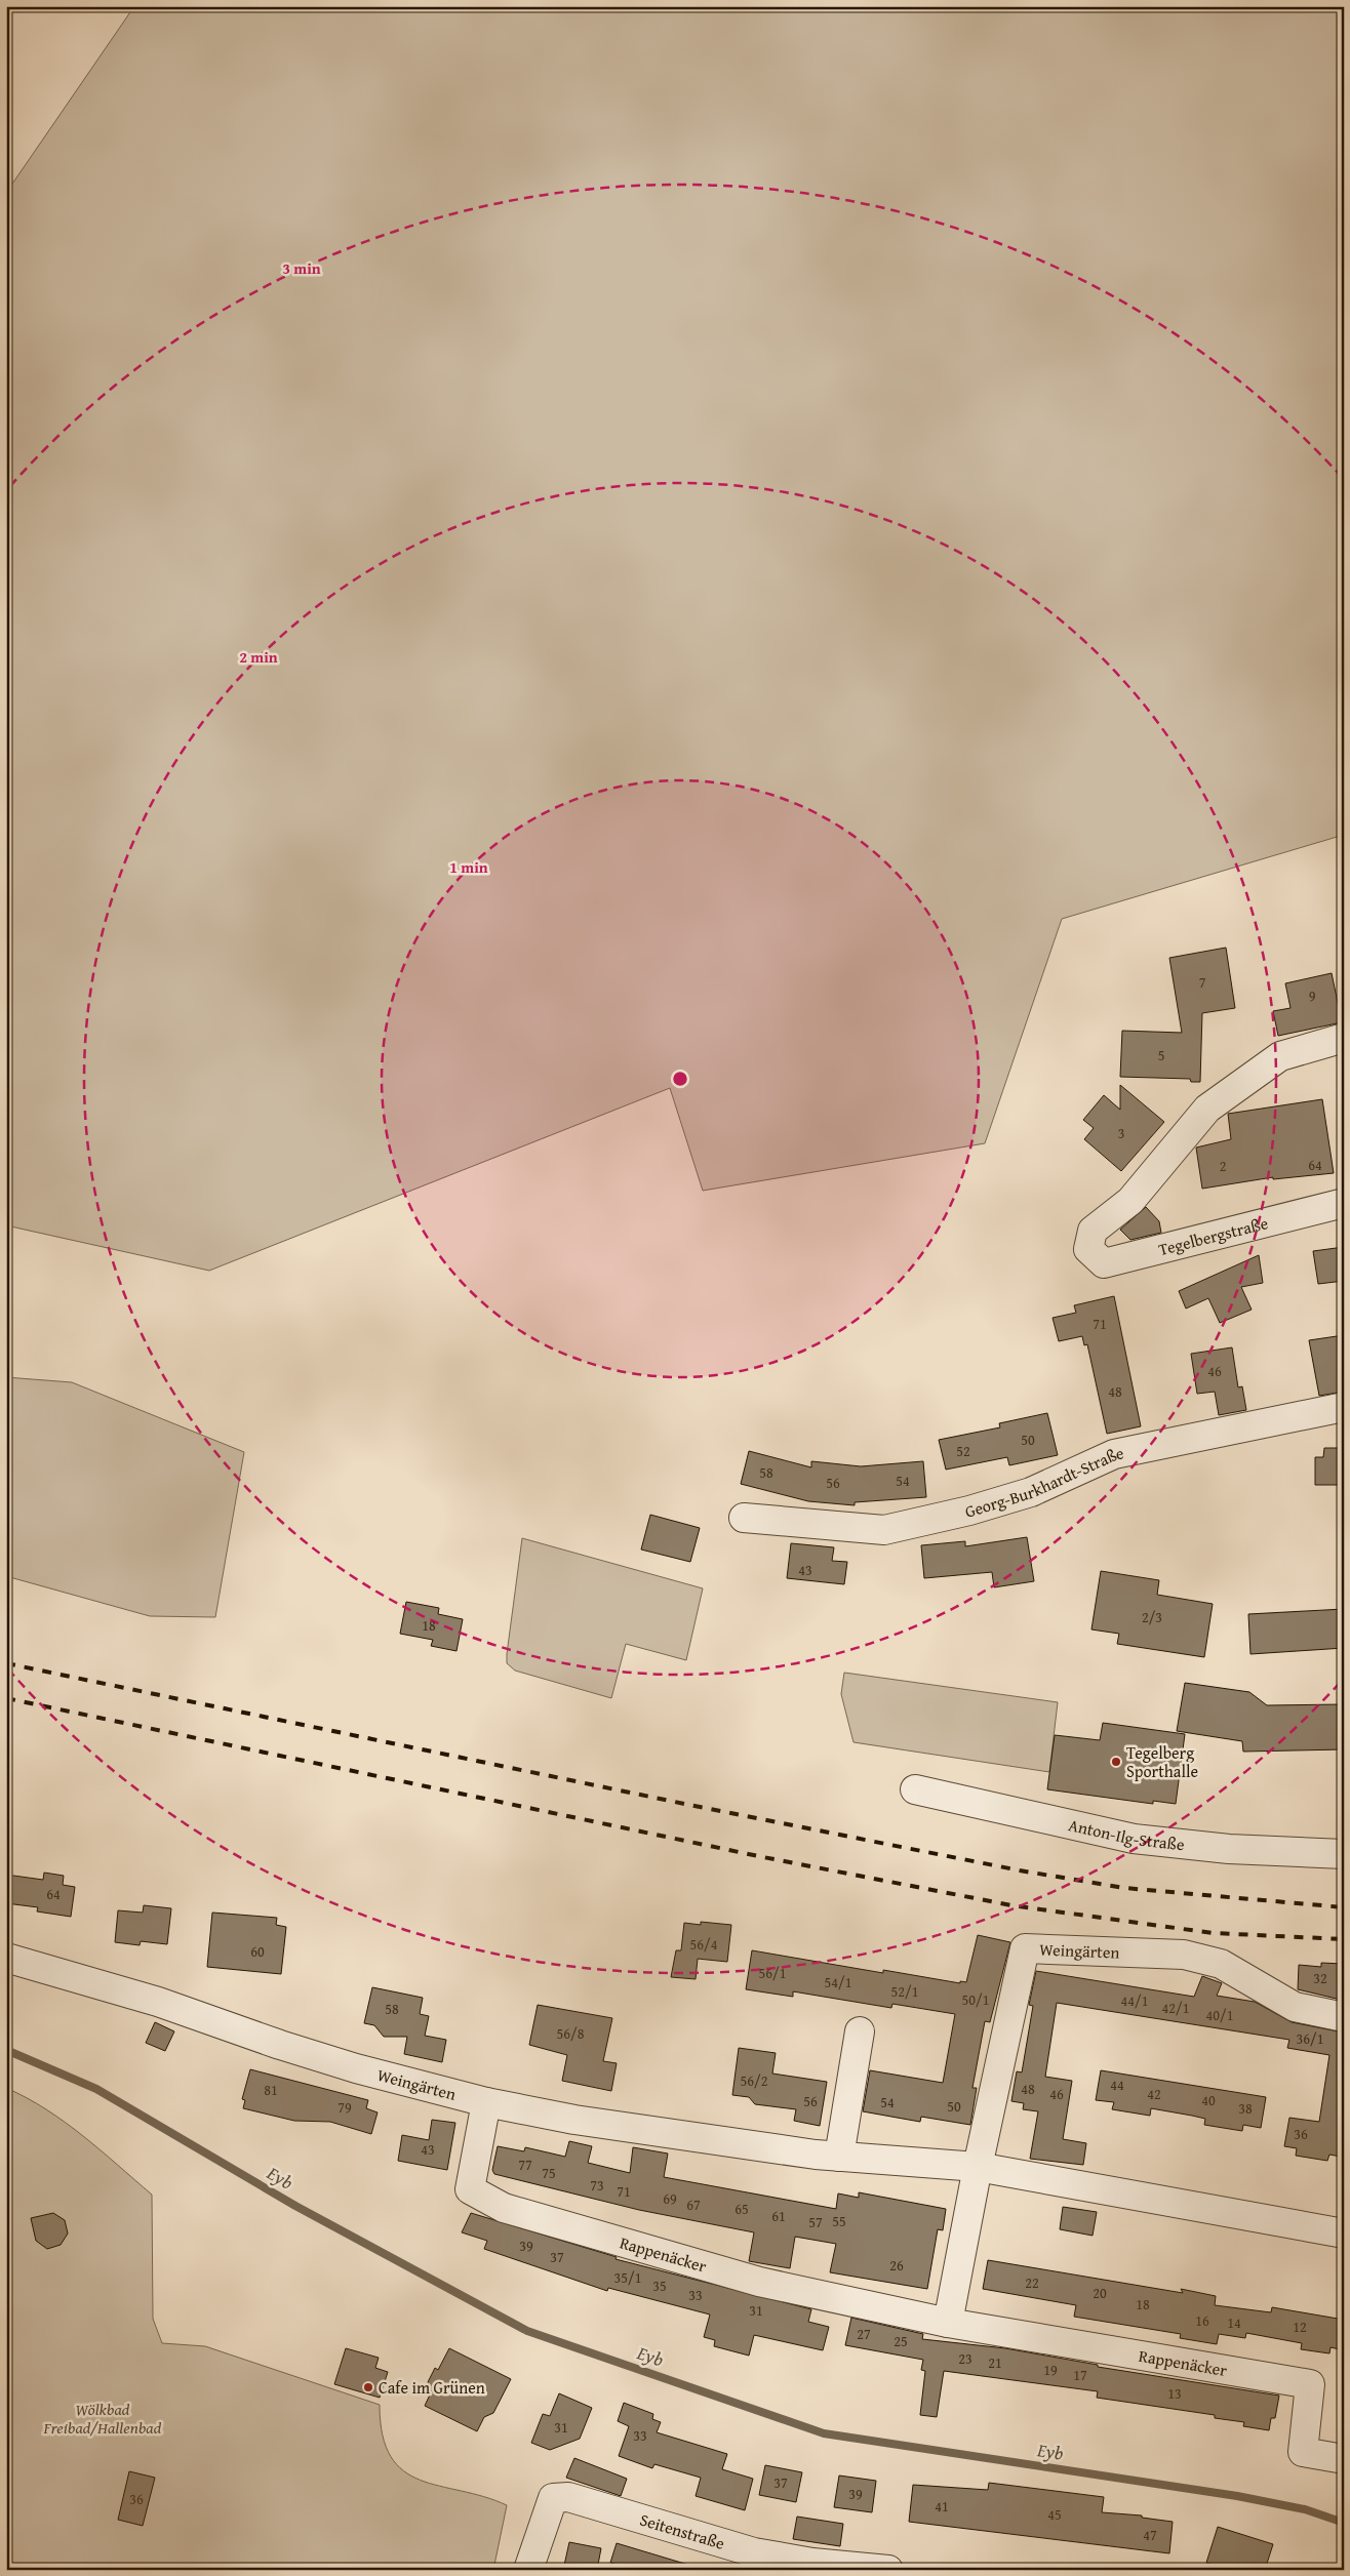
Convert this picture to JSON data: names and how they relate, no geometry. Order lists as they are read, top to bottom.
{
  "streets": {
    "street": [
      "Tegelbergstraße",
      "Georg-Burkhardt-Straße",
      "Anton-Ilg-Straße",
      "Weingärten",
      "Rappenäcker",
      "Seitenstraße"
    ]
  },
  "crossings": [
    ["Weingärten", "Rappenäcker"]
  ],
  "water": ["Eyb"],
  "parks": ["Wölkbad Freibad/Hallenbad"],
  "places": ["Tegelberg Sporthalle", "Cafe im Grünen"],
  "house_numbers": [
    "7",
    "9",
    "5",
    "3",
    "64",
    "2",
    "71",
    "46",
    "48",
    "50",
    "52",
    "58",
    "54",
    "56",
    "43",
    "2/3",
    "18",
    "64",
    "56/4",
    "60",
    "56/1",
    "32",
    "54/1",
    "52/1",
    "50/1",
    "44/1",
    "42/1",
    "58",
    "40/1",
    "56/8",
    "36/1",
    "56/2",
    "44",
    "48",
    "81",
    "46",
    "42",
    "40",
    "56",
    "54",
    "50",
    "79",
    "38",
    "36",
    "43",
    "77",
    "75",
    "73",
    "71",
    "69",
    "67",
    "65",
    "61",
    "55",
    "57",
    "39",
    "37",
    "26",
    "35/1",
    "22",
    "35",
    "20",
    "33",
    "18",
    "31",
    "16",
    "14",
    "12",
    "27",
    "25",
    "23",
    "21",
    "19",
    "17",
    "13",
    "31",
    "33",
    "37",
    "39",
    "36",
    "41",
    "45",
    "47"
  ],
  "rings": ["3 min", "2 min", "1 min"]
}
